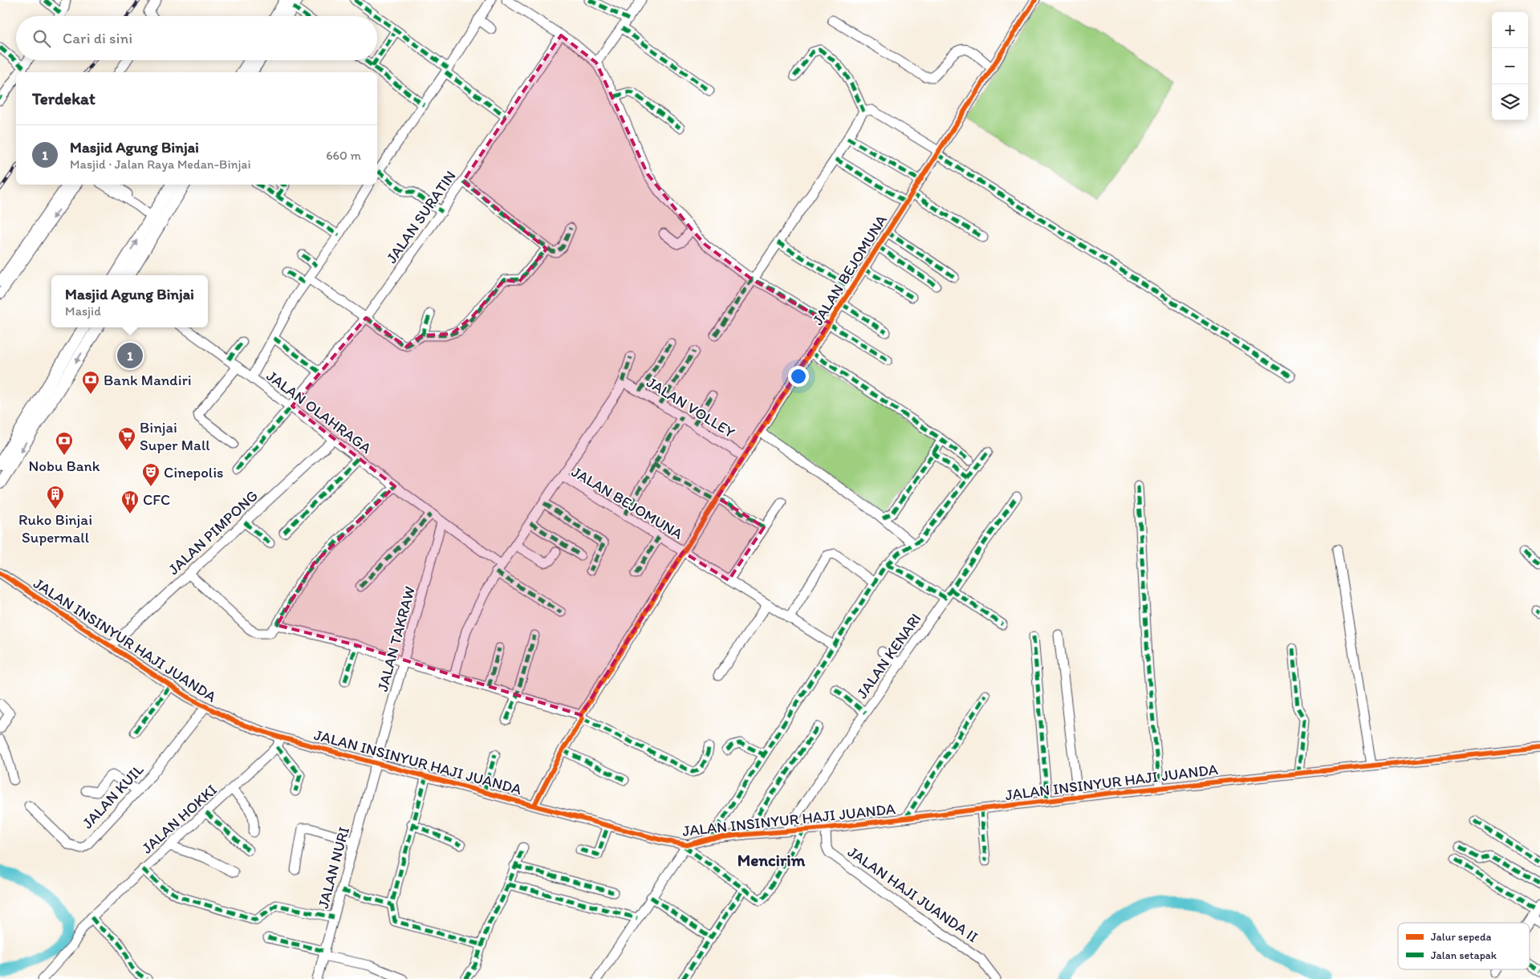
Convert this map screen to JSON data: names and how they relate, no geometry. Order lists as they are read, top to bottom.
{
  "streets": {
    "street": [
      "JALAN SURATIN",
      "JALAN BEJOMUNA",
      "JALAN VOLLEY",
      "JALAN OLAHRAGA",
      "JALAN PIMPONG",
      "JALAN TAKRAW",
      "JALAN INSINYUR HAJI JUANDA",
      "JALAN KENARI",
      "JALAN KUIL",
      "JALAN HOKKI",
      "JALAN NURI",
      "JALAN HAJI JUANDA II"
    ]
  },
  "crossings": [
    ["JALAN SURATIN", "JALAN OLAHRAGA"],
    ["JALAN SURATIN", "JALAN PIMPONG"],
    ["JALAN BEJOMUNA", "JALAN VOLLEY"],
    ["JALAN OLAHRAGA", "JALAN PIMPONG"],
    ["JALAN OLAHRAGA", "JALAN TAKRAW"],
    ["JALAN PIMPONG", "JALAN INSINYUR HAJI JUANDA"],
    ["JALAN TAKRAW", "JALAN INSINYUR HAJI JUANDA"],
    ["JALAN TAKRAW", "JALAN NURI"],
    ["JALAN INSINYUR HAJI JUANDA", "JALAN KENARI"],
    ["JALAN INSINYUR HAJI JUANDA", "JALAN KUIL"],
    ["JALAN INSINYUR HAJI JUANDA", "JALAN HOKKI"],
    ["JALAN INSINYUR HAJI JUANDA", "JALAN NURI"],
    ["JALAN INSINYUR HAJI JUANDA", "JALAN HAJI JUANDA II"]
  ],
  "districts": ["Mencirim"],
  "places": {
    "bank": ["Bank Mandiri", "Nobu Bank"],
    "supermarket": ["Binjai Super Mall"],
    "theatre": ["Cinepolis"],
    "building": ["Ruko Binjai Supermall"],
    "restaurant": ["CFC"]
  },
  "legend": ["Jalur sepeda", "Jalan setapak"],
  "page": {
    "map_buttons": ["+", "−"],
    "search": "Cari di sini",
    "heading": "Terdekat",
    "list": [
      {
        "mark": "1",
        "name": "Masjid Agung Binjai",
        "note": "Masjid · Jalan Raya Medan-Binjai",
        "value": "660 m"
      }
    ],
    "popup": ["Masjid Agung Binjai", "Masjid"],
    "pins": "1"
  }
}
